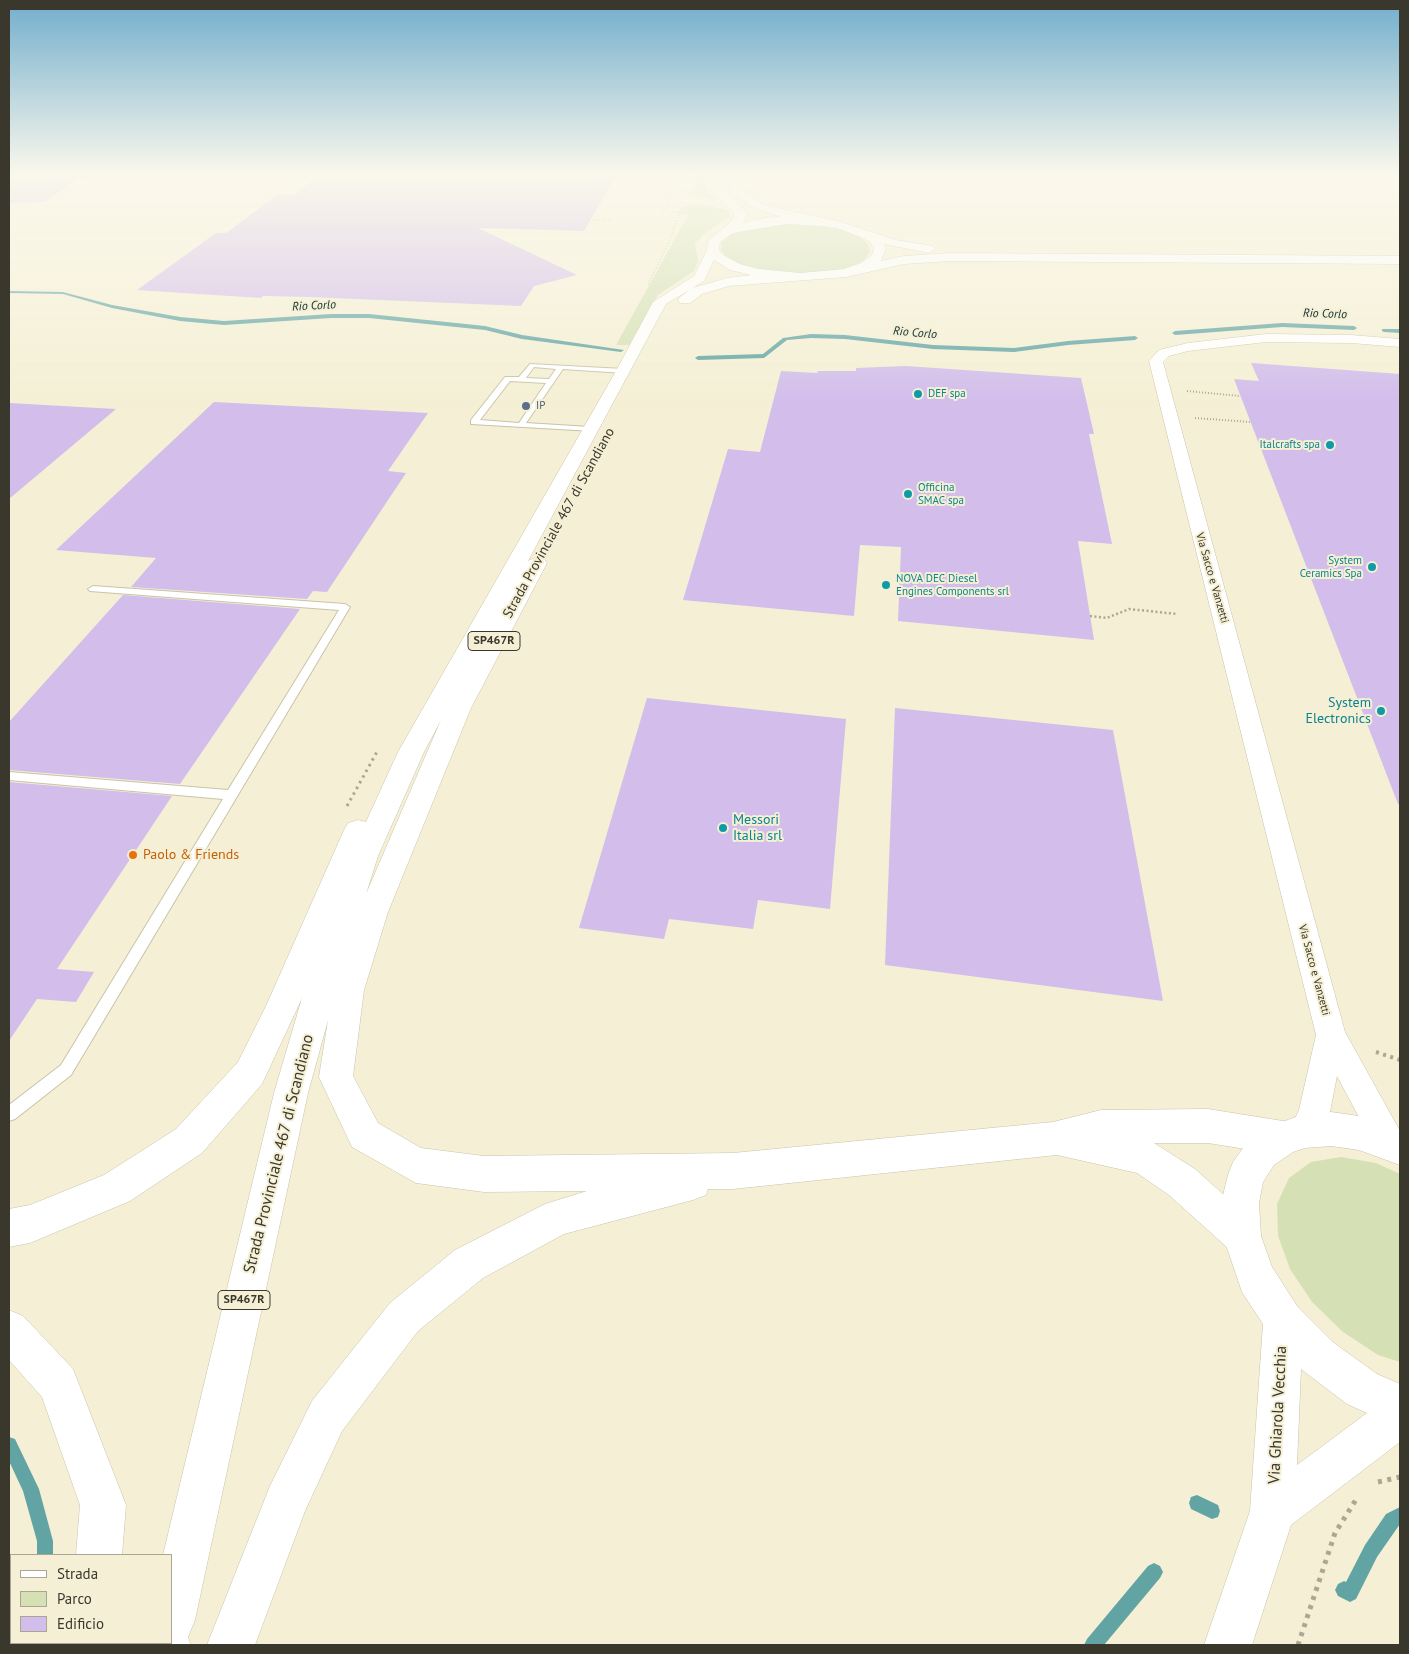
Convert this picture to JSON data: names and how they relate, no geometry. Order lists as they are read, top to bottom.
{
  "streets": {
    "main road": ["Strada Provinciale 467 di Scandiano", "SP467R", "Via Ghiarola Vecchia"],
    "street": ["Via Sacco e Vanzetti"]
  },
  "crossings": [
    ["Strada Provinciale 467 di Scandiano", "SP467R"],
    ["Via Sacco e Vanzetti", "Via Ghiarola Vecchia"]
  ],
  "water": ["Rio Corlo"],
  "places": [
    "DEF spa",
    "IP",
    "Italcrafts spa",
    "Officina SMAC spa",
    "System Ceramics Spa",
    "NOVA DEC Diesel Engines Components srl",
    "System Electronics",
    "Messori Italia srl",
    "Paolo & Friends"
  ],
  "legend": ["Strada", "Parco", "Edificio"]
}
